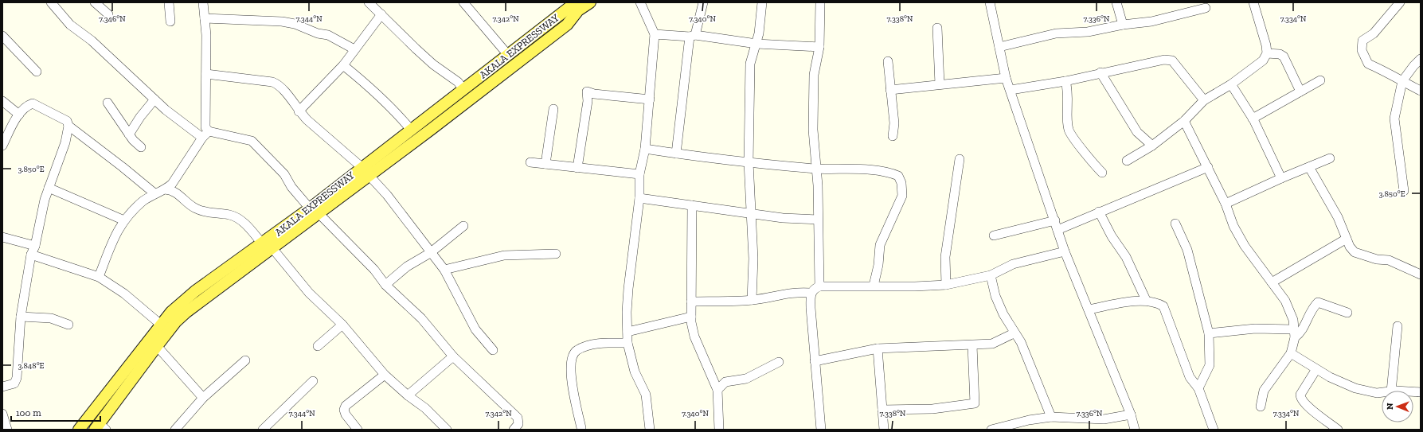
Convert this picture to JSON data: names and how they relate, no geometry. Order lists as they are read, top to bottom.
{
  "streets": {
    "main road": ["AKALA EXPRESSWAY"]
  },
  "scale_bar": "100 m",
  "north": "left",
  "coordinates": [
    "7.346°N",
    "7.344°N",
    "7.342°N",
    "7.340°N",
    "7.338°N",
    "7.336°N",
    "7.334°N",
    "3.850°E",
    "3.848°E"
  ]
}
